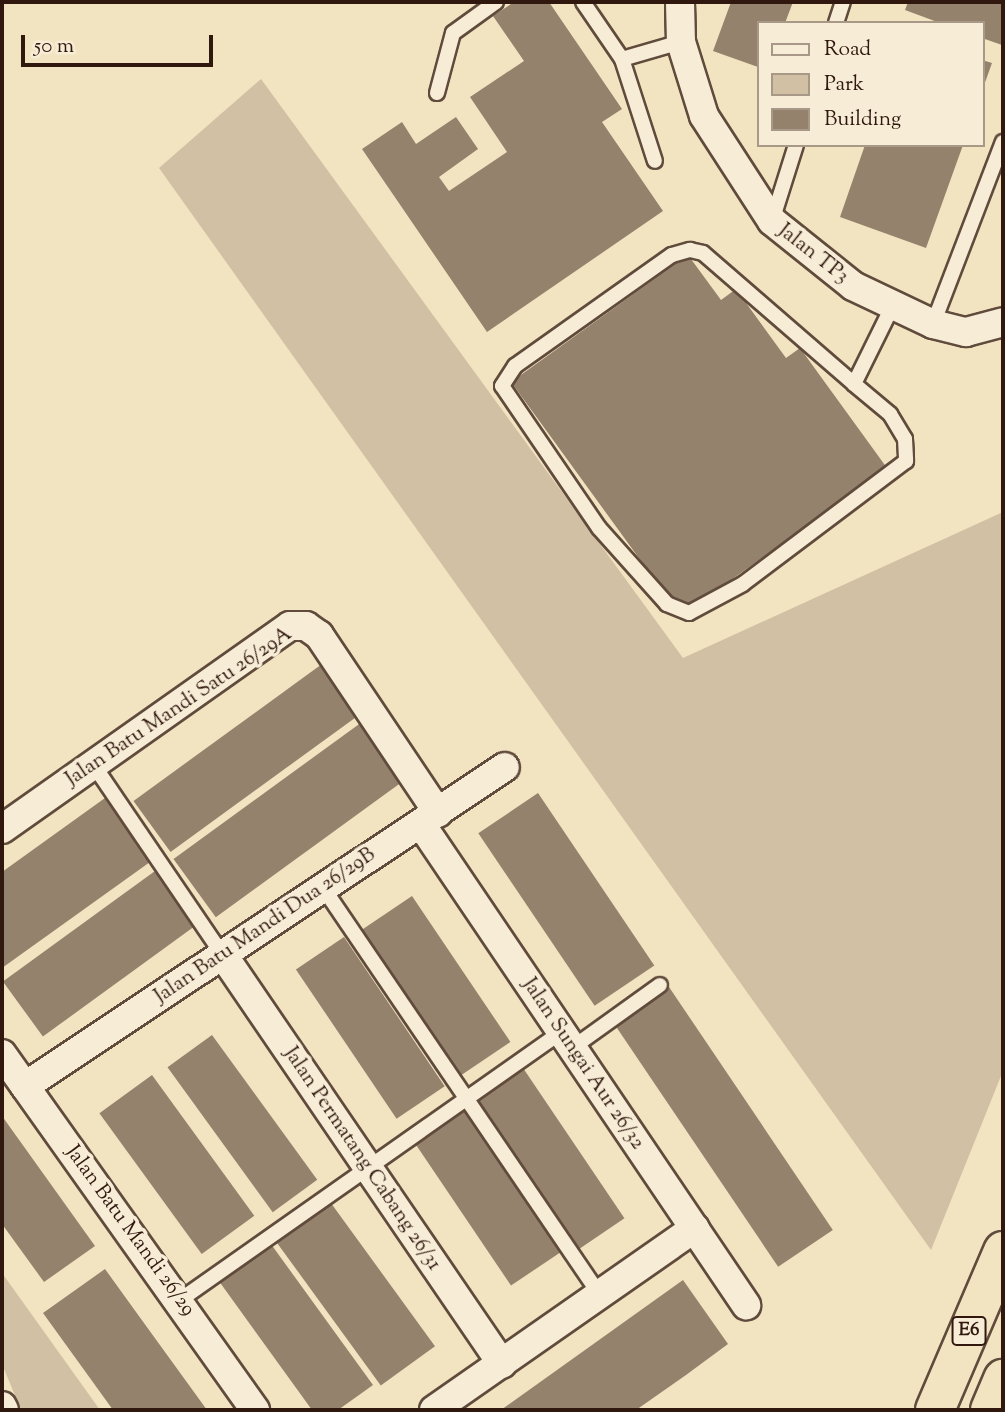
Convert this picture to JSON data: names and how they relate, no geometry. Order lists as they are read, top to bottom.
{
  "streets": {
    "highway": ["E6"],
    "street": [
      "Jalan TP3",
      "Jalan Batu Mandi Satu 26/29A",
      "Jalan Batu Mandi Dua 26/29B",
      "Jalan Sungai Aur 26/32",
      "Jalan Permatang Cabang 26/31",
      "Jalan Batu Mandi 26/29"
    ]
  },
  "crossings": [
    ["Jalan Batu Mandi Satu 26/29A", "Jalan Batu Mandi Dua 26/29B"],
    ["Jalan Batu Mandi Satu 26/29A", "Jalan Sungai Aur 26/32"],
    ["Jalan Batu Mandi Dua 26/29B", "Jalan Sungai Aur 26/32"],
    ["Jalan Batu Mandi Dua 26/29B", "Jalan Permatang Cabang 26/31"],
    ["Jalan Batu Mandi Dua 26/29B", "Jalan Batu Mandi 26/29"]
  ],
  "legend": ["Road", "Park", "Building"],
  "scale_bar": "50 m"
}
